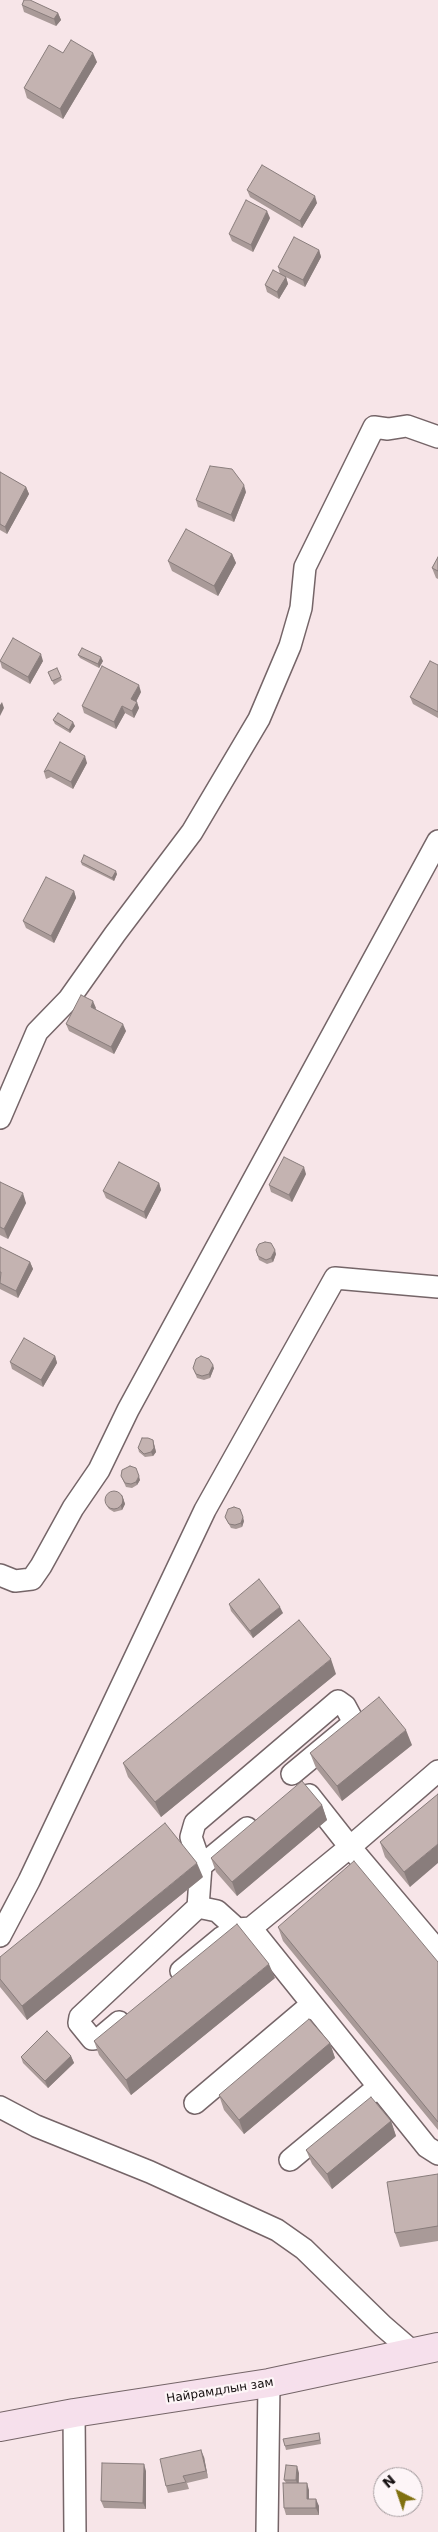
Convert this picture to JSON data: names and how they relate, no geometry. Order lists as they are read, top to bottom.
{
  "streets": {
    "main road": ["Найрамдлын зам"]
  },
  "north": "top left"
}
